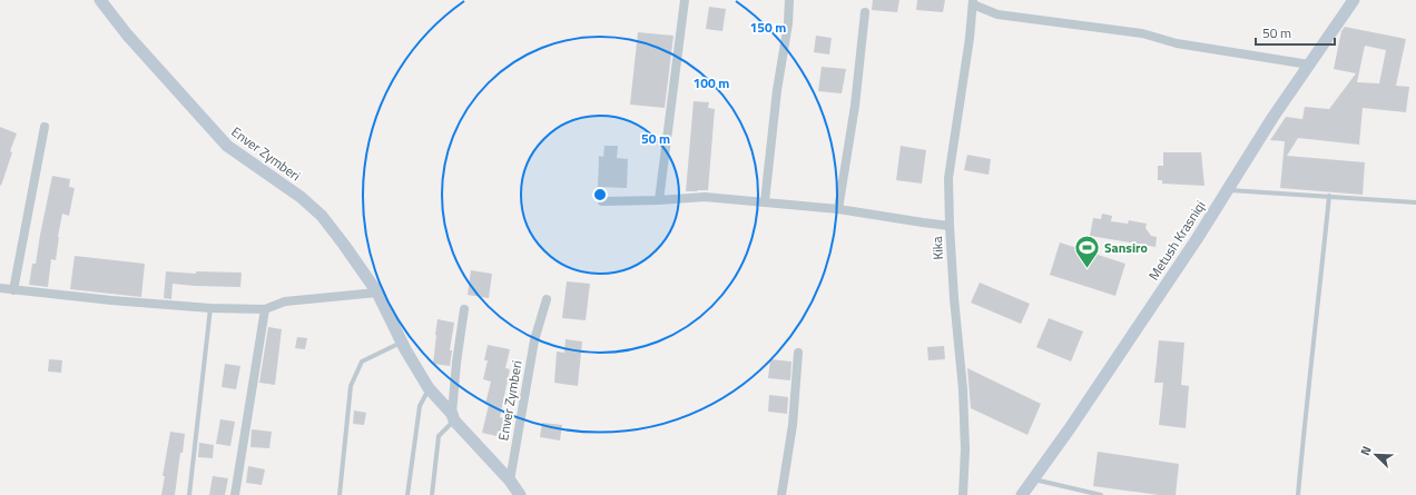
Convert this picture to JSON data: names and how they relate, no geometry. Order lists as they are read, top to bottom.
{
  "streets": {
    "street": ["Enver Zymberi", "Metush Krasniqi", "Kika"]
  },
  "places": {
    "sports": ["Sansiro"]
  },
  "scale_bar": "50 m",
  "north": "top left",
  "rings": ["150 m", "100 m", "50 m"]
}
